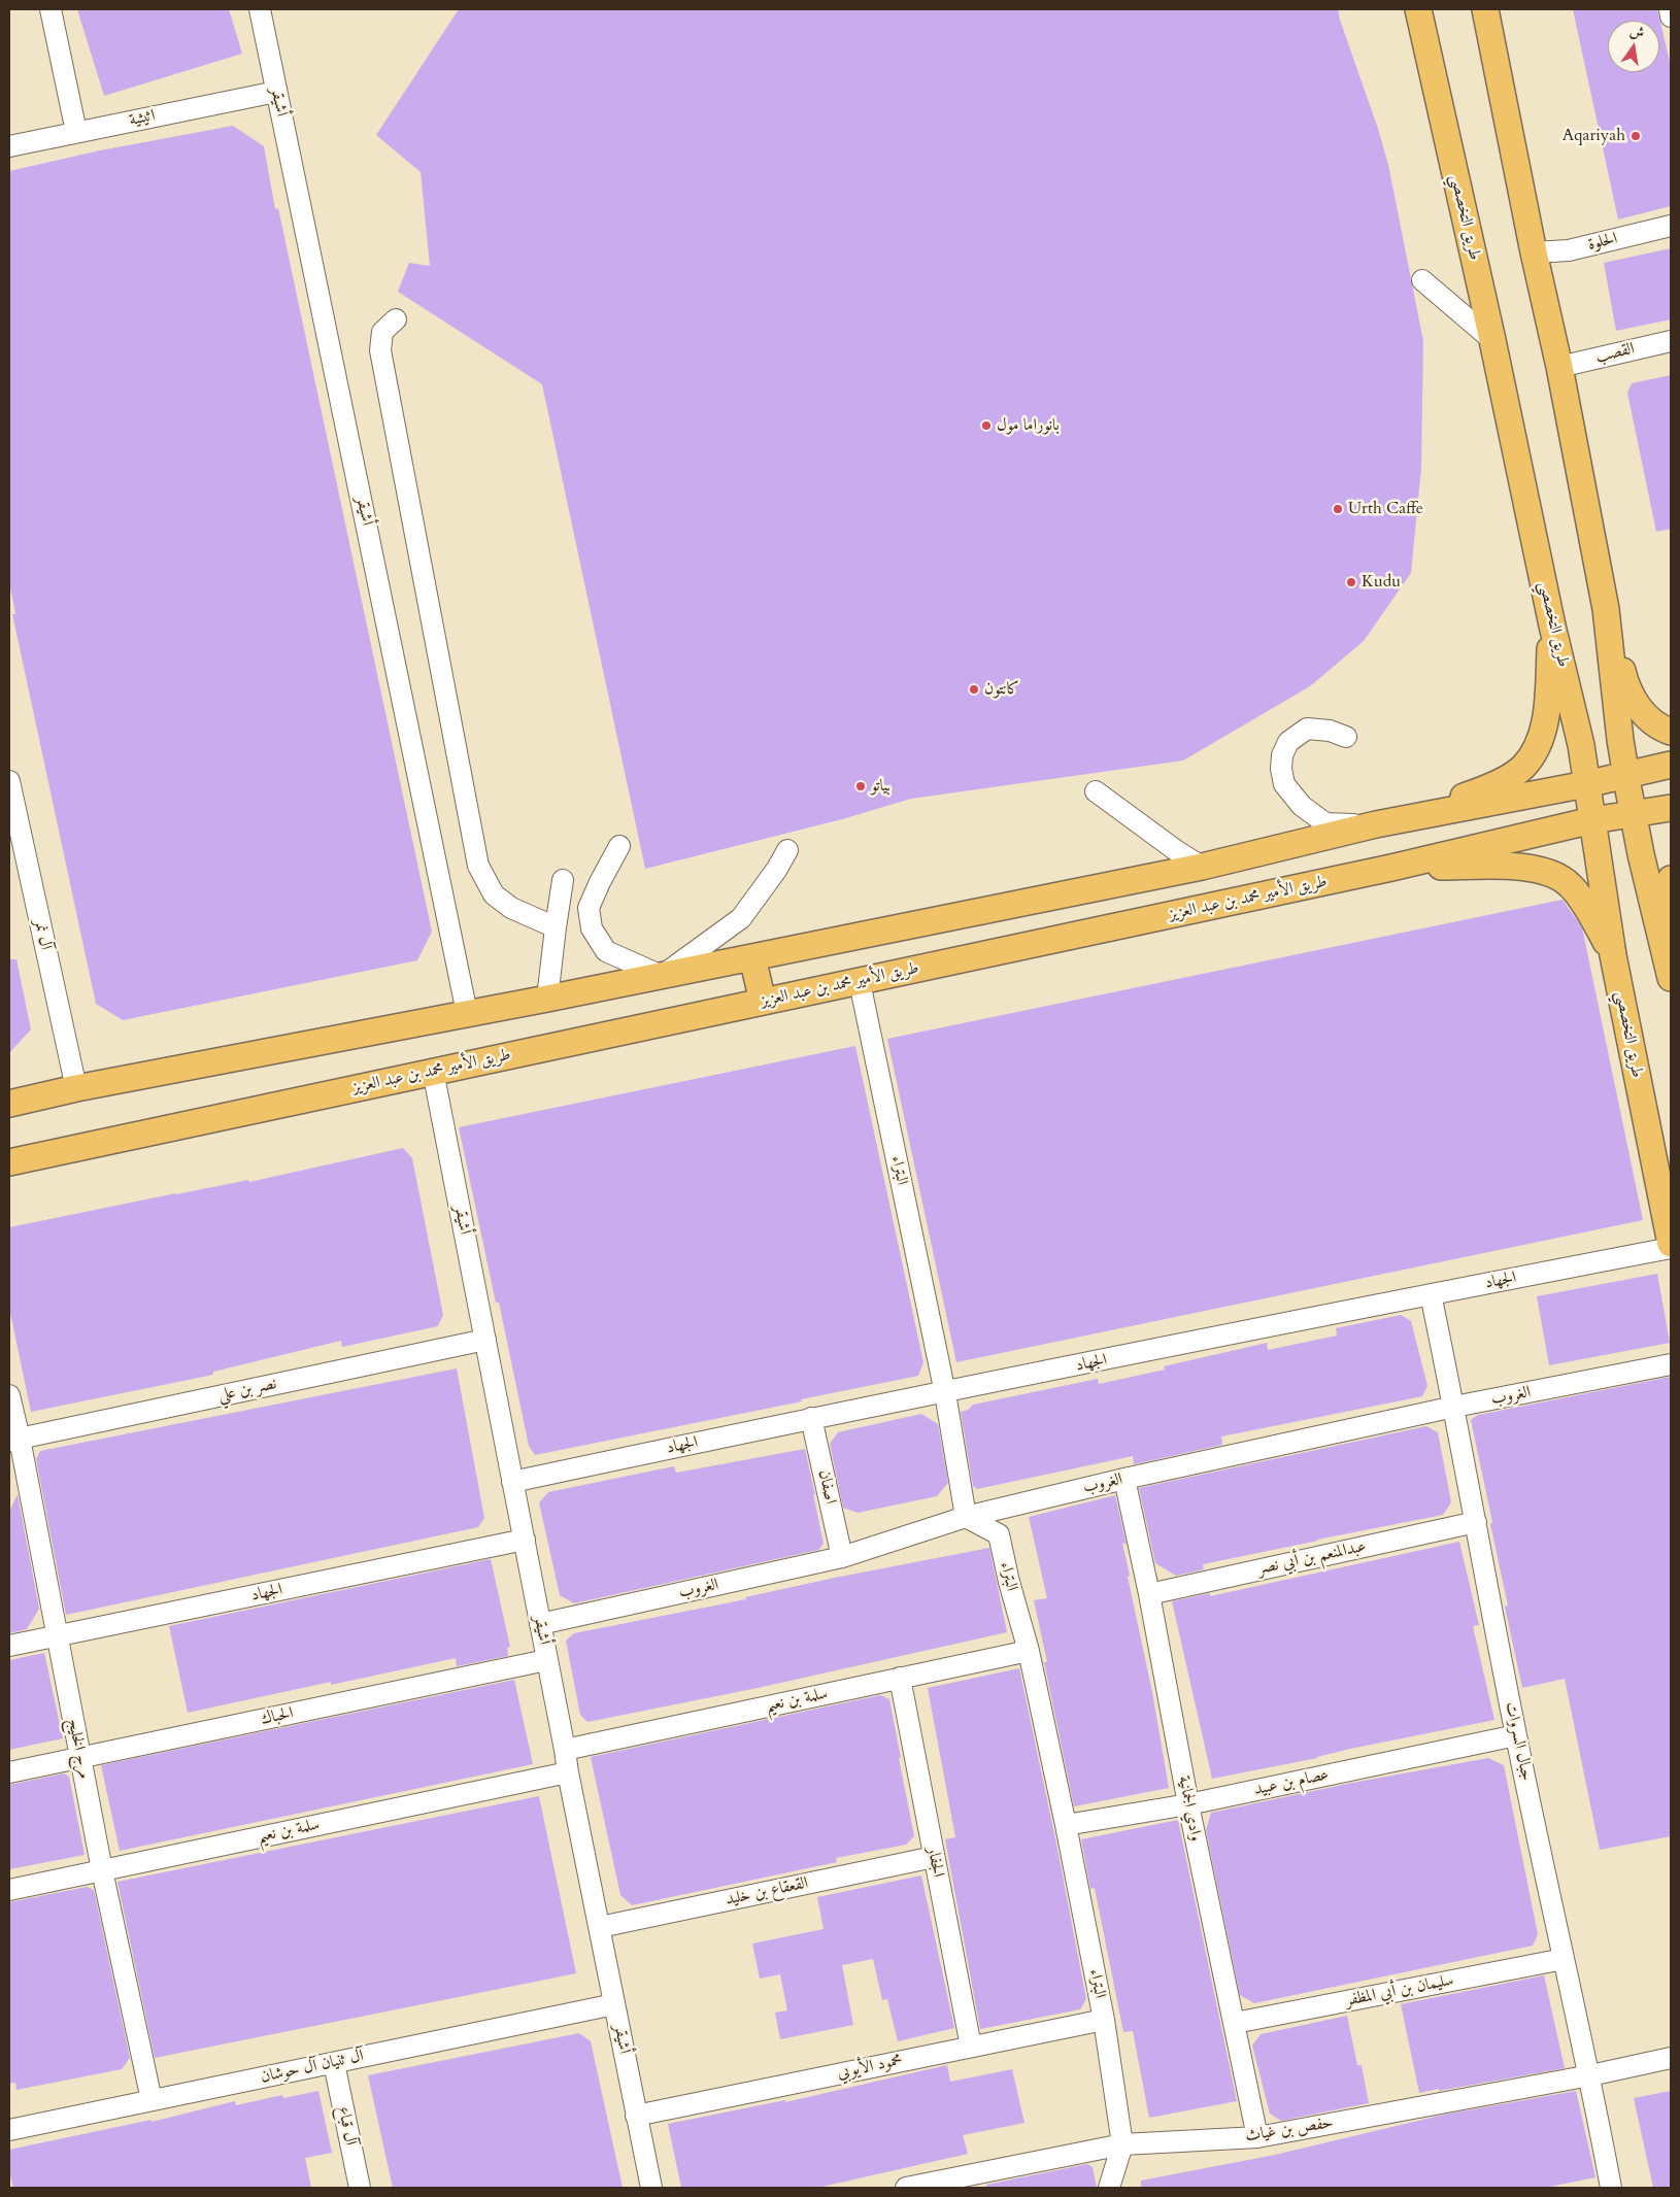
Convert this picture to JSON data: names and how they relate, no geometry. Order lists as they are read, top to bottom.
{
  "streets": {
    "main road": ["طريق التخصصي", "طريق الأمير محمد بن عبد العزيز"],
    "street": [
      "أشيقر",
      "اثيثية",
      "الحلوة",
      "القصب",
      "آل نمر",
      "البتراء",
      "الجهاد",
      "نصر بن علي",
      "الغروب",
      "اصفان",
      "عبدالمنعم بن أبي نصر",
      "سلمة بن نعيم",
      "الحباك",
      "جبال السروات",
      "مرج الخليج",
      "عصام بن عبيد",
      "وادي الجمانية",
      "الجفار",
      "القعقاع بن خليد",
      "سليمان بن أبي المظفر",
      "آل ثنيان آل حوشان",
      "محمود الأيوبي",
      "آل قباع",
      "حفص بن غياث"
    ]
  },
  "crossings": [
    ["أشيقر", "اثيثية"],
    ["أشيقر", "طريق الأمير محمد بن عبد العزيز"],
    ["أشيقر", "الجهاد"],
    ["أشيقر", "نصر بن علي"],
    ["أشيقر", "الغروب"],
    ["أشيقر", "سلمة بن نعيم"],
    ["أشيقر", "الحباك"],
    ["أشيقر", "القعقاع بن خليد"],
    ["أشيقر", "آل ثنيان آل حوشان"],
    ["أشيقر", "محمود الأيوبي"],
    ["طريق التخصصي", "طريق الأمير محمد بن عبد العزيز"],
    ["طريق الأمير محمد بن عبد العزيز", "البتراء"],
    ["البتراء", "الجهاد"],
    ["البتراء", "الغروب"],
    ["البتراء", "سلمة بن نعيم"],
    ["البتراء", "عصام بن عبيد"],
    ["البتراء", "محمود الأيوبي"],
    ["البتراء", "حفص بن غياث"],
    ["الجهاد", "اصفان"],
    ["الجهاد", "جبال السروات"],
    ["الجهاد", "مرج الخليج"],
    ["نصر بن علي", "مرج الخليج"],
    ["الغروب", "اصفان"],
    ["الغروب", "جبال السروات"],
    ["الغروب", "وادي الجمانية"],
    ["عبدالمنعم بن أبي نصر", "جبال السروات"],
    ["عبدالمنعم بن أبي نصر", "وادي الجمانية"],
    ["سلمة بن نعيم", "مرج الخليج"],
    ["سلمة بن نعيم", "الجفار"],
    ["الحباك", "مرج الخليج"],
    ["جبال السروات", "عصام بن عبيد"],
    ["جبال السروات", "سليمان بن أبي المظفر"],
    ["جبال السروات", "حفص بن غياث"],
    ["مرج الخليج", "آل ثنيان آل حوشان"],
    ["عصام بن عبيد", "وادي الجمانية"],
    ["وادي الجمانية", "سليمان بن أبي المظفر"],
    ["وادي الجمانية", "حفص بن غياث"],
    ["الجفار", "القعقاع بن خليد"],
    ["الجفار", "محمود الأيوبي"],
    ["آل ثنيان آل حوشان", "آل قباع"]
  ],
  "places": [
    "Aqariyah",
    "بانوراما مول",
    "Urth Caffe",
    "Kudu",
    "كانتون",
    "بياتو"
  ],
  "north": "top"
}
